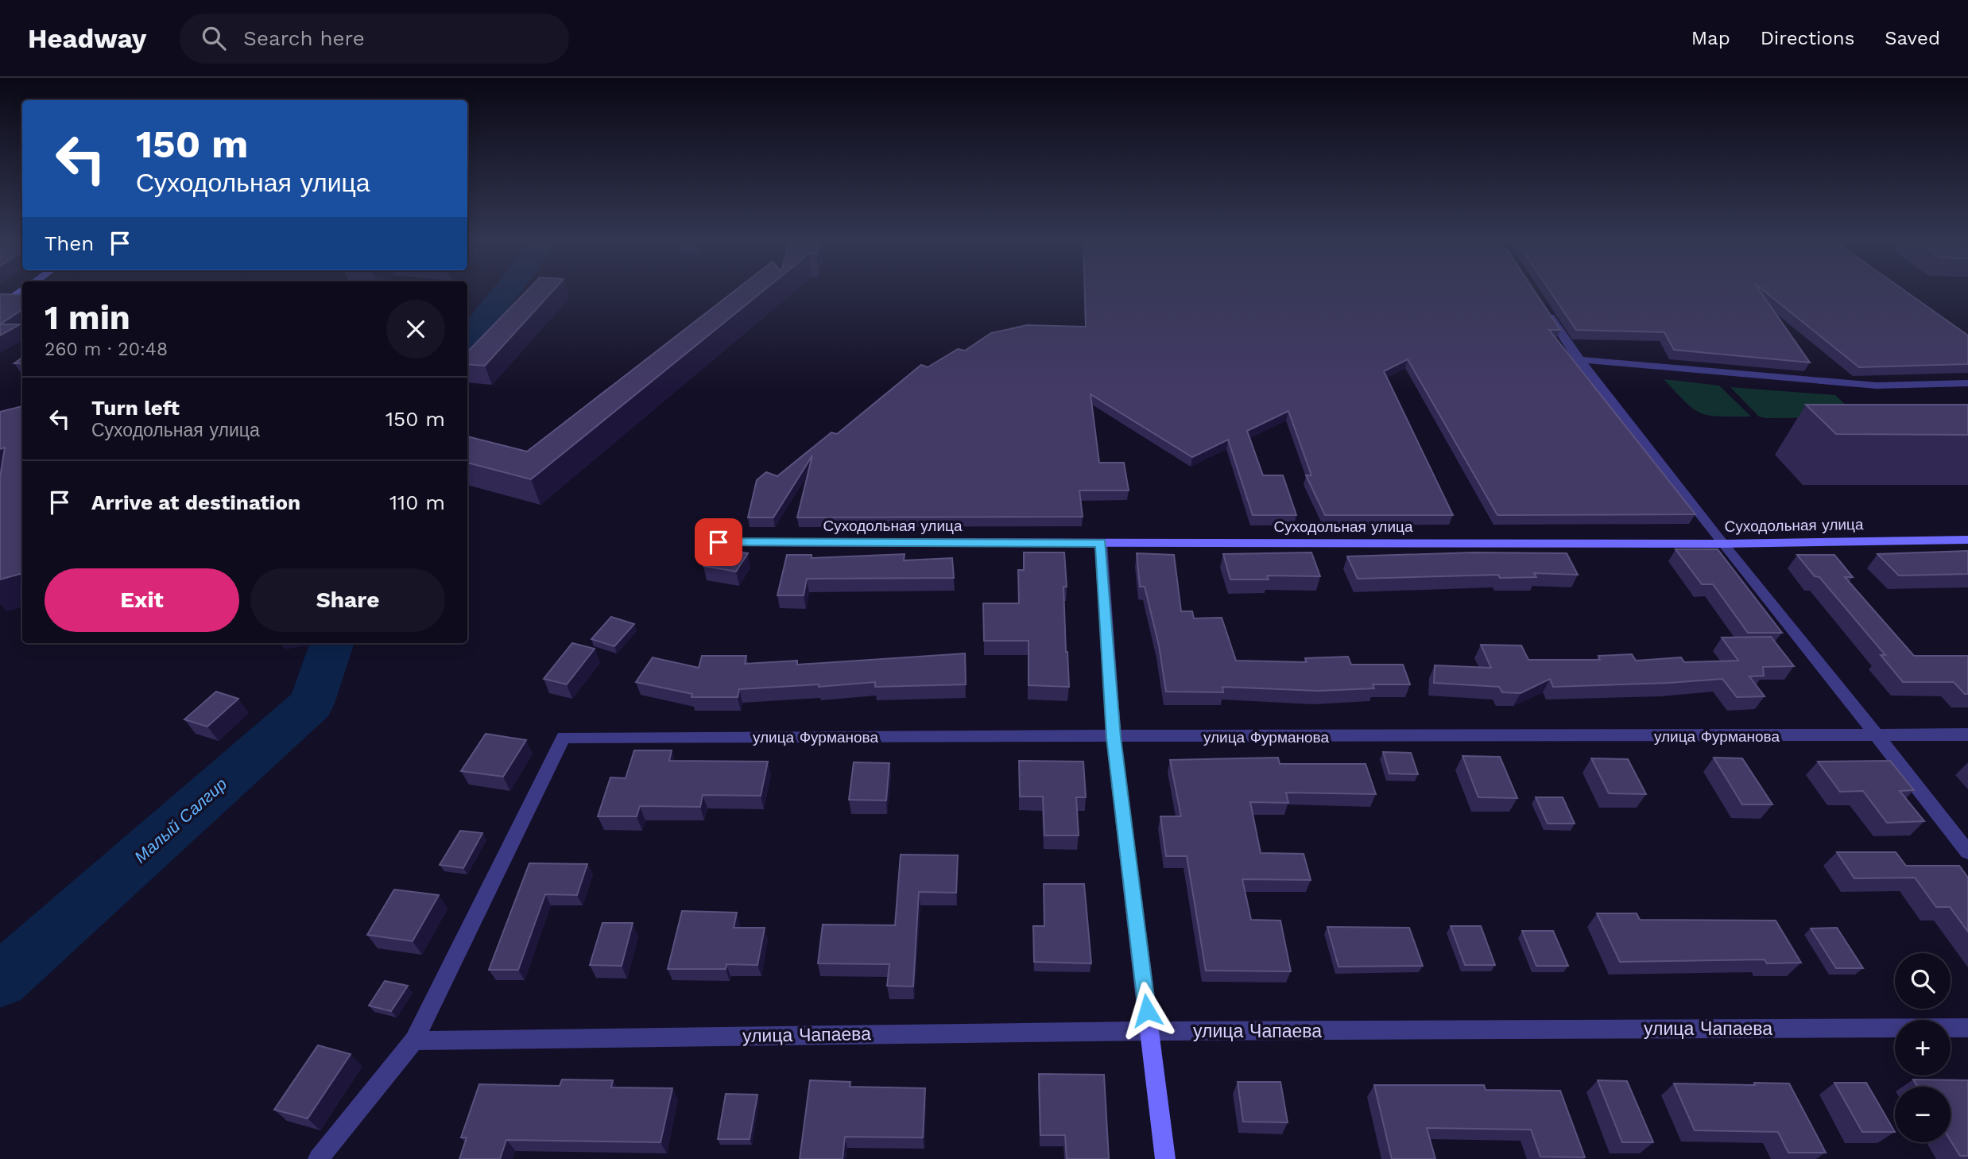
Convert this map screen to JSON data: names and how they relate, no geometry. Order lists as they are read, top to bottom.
{
  "streets": {
    "street": ["Суходольная улица", "улица Фурманова", "улица Чапаева"]
  },
  "crossings": [
    ["улица Фурманова", "улица Чапаева"]
  ],
  "water": ["Малый Салгир"],
  "page": {
    "header": "Headway",
    "search": "Search here",
    "nav": ["Map", "Directions", "Saved"],
    "turn": ["150 m", "Суходольная улица"],
    "then": "Then",
    "heading": ["1 min", "260 m · 20:48"],
    "list": [
      {
        "name": "Turn left",
        "note": "Суходольная улица",
        "value": "150 m"
      },
      {
        "name": "Arrive at destination",
        "value": "110 m"
      }
    ],
    "buttons": ["Exit", "Share"],
    "map_buttons": ["+", "−"]
  }
}
